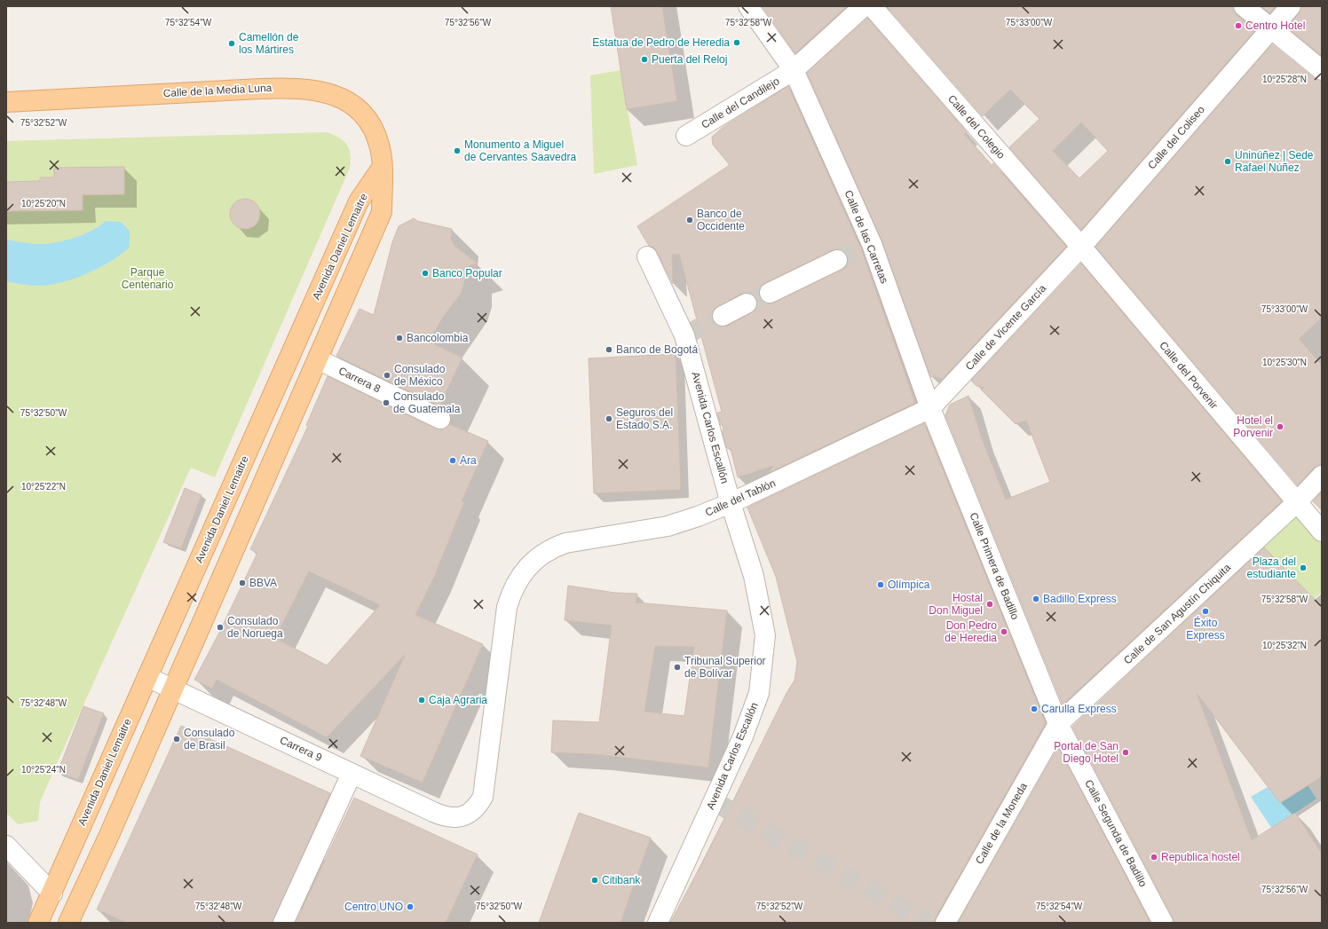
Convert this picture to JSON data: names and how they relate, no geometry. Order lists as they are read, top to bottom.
{
  "streets": {
    "main road": ["Calle de la Media Luna", "Avenida Daniel Lemaitre"],
    "street": [
      "Calle del Candilejo",
      "Calle del Colegio",
      "Calle del Coliseo",
      "Calle de las Carretas",
      "Calle de Vicente García",
      "Calle del Porvenir",
      "Carrera 8",
      "Avenida Carlos Escallón",
      "Calle del Tablón",
      "Calle Primera de Badillo",
      "Calle de San Agustín Chiquita",
      "Carrera 9",
      "Calle de la Moneda",
      "Calle Segunda de Badillo"
    ]
  },
  "crossings": [
    ["Calle de la Media Luna", "Avenida Daniel Lemaitre"],
    ["Calle del Candilejo", "Calle de las Carretas"],
    ["Calle del Colegio", "Calle del Coliseo"],
    ["Calle del Colegio", "Calle de Vicente García"],
    ["Calle del Colegio", "Calle del Porvenir"],
    ["Calle del Coliseo", "Calle de Vicente García"],
    ["Calle del Coliseo", "Calle del Porvenir"],
    ["Calle de las Carretas", "Calle de Vicente García"],
    ["Calle de las Carretas", "Calle del Tablón"],
    ["Calle de las Carretas", "Calle Primera de Badillo"],
    ["Avenida Daniel Lemaitre", "Carrera 8"],
    ["Avenida Daniel Lemaitre", "Carrera 9"],
    ["Calle de Vicente García", "Calle del Porvenir"],
    ["Calle de Vicente García", "Calle del Tablón"],
    ["Calle de Vicente García", "Calle Primera de Badillo"],
    ["Calle del Porvenir", "Calle de San Agustín Chiquita"],
    ["Avenida Carlos Escallón", "Calle del Tablón"],
    ["Calle del Tablón", "Calle Primera de Badillo"],
    ["Calle del Tablón", "Carrera 9"],
    ["Calle Primera de Badillo", "Calle de San Agustín Chiquita"],
    ["Calle Primera de Badillo", "Calle de la Moneda"],
    ["Calle Primera de Badillo", "Calle Segunda de Badillo"],
    ["Calle de San Agustín Chiquita", "Calle de la Moneda"],
    ["Calle de San Agustín Chiquita", "Calle Segunda de Badillo"],
    ["Calle de la Moneda", "Calle Segunda de Badillo"]
  ],
  "parks": ["Parque Centenario"],
  "places": [
    "Centro Hotel",
    "Estatua de Pedro de Heredia",
    "Camellón de los Mártires",
    "Puerta del Reloj",
    "Monumento a Miguel de Cervantes Saavedra",
    "Uninúñez | Sede Rafael Núñez",
    "Banco de Occidente",
    "Banco Popular",
    "Bancolombia",
    "Banco de Bogotá",
    "Consulado de México",
    "Consulado de Guatemala",
    "Seguros del Estado S.A.",
    "Hotel el Porvenir",
    "Ara",
    "Plaza del estudiante",
    "BBVA",
    "Olímpica",
    "Badillo Express",
    "Hostal Don Miguel",
    "Éxito Express",
    "Consulado de Noruega",
    "Don Pedro de Heredia",
    "Tribunal Superior de Bolívar",
    "Caja Agraria",
    "Carulla Express",
    "Consulado de Brasil",
    "Portal de San Diego Hotel",
    "Republica hostel",
    "Citibank",
    "Centro UNO"
  ],
  "coordinates": [
    "75°32'54\"W",
    "75°32'56\"W",
    "75°32'58\"W",
    "75°33'00\"W",
    "10°25'28\"N",
    "75°32'52\"W",
    "10°25'20\"N",
    "10°25'30\"N",
    "75°32'50\"W",
    "10°25'22\"N",
    "10°25'32\"N",
    "75°32'48\"W",
    "10°25'24\"N"
  ]
}
